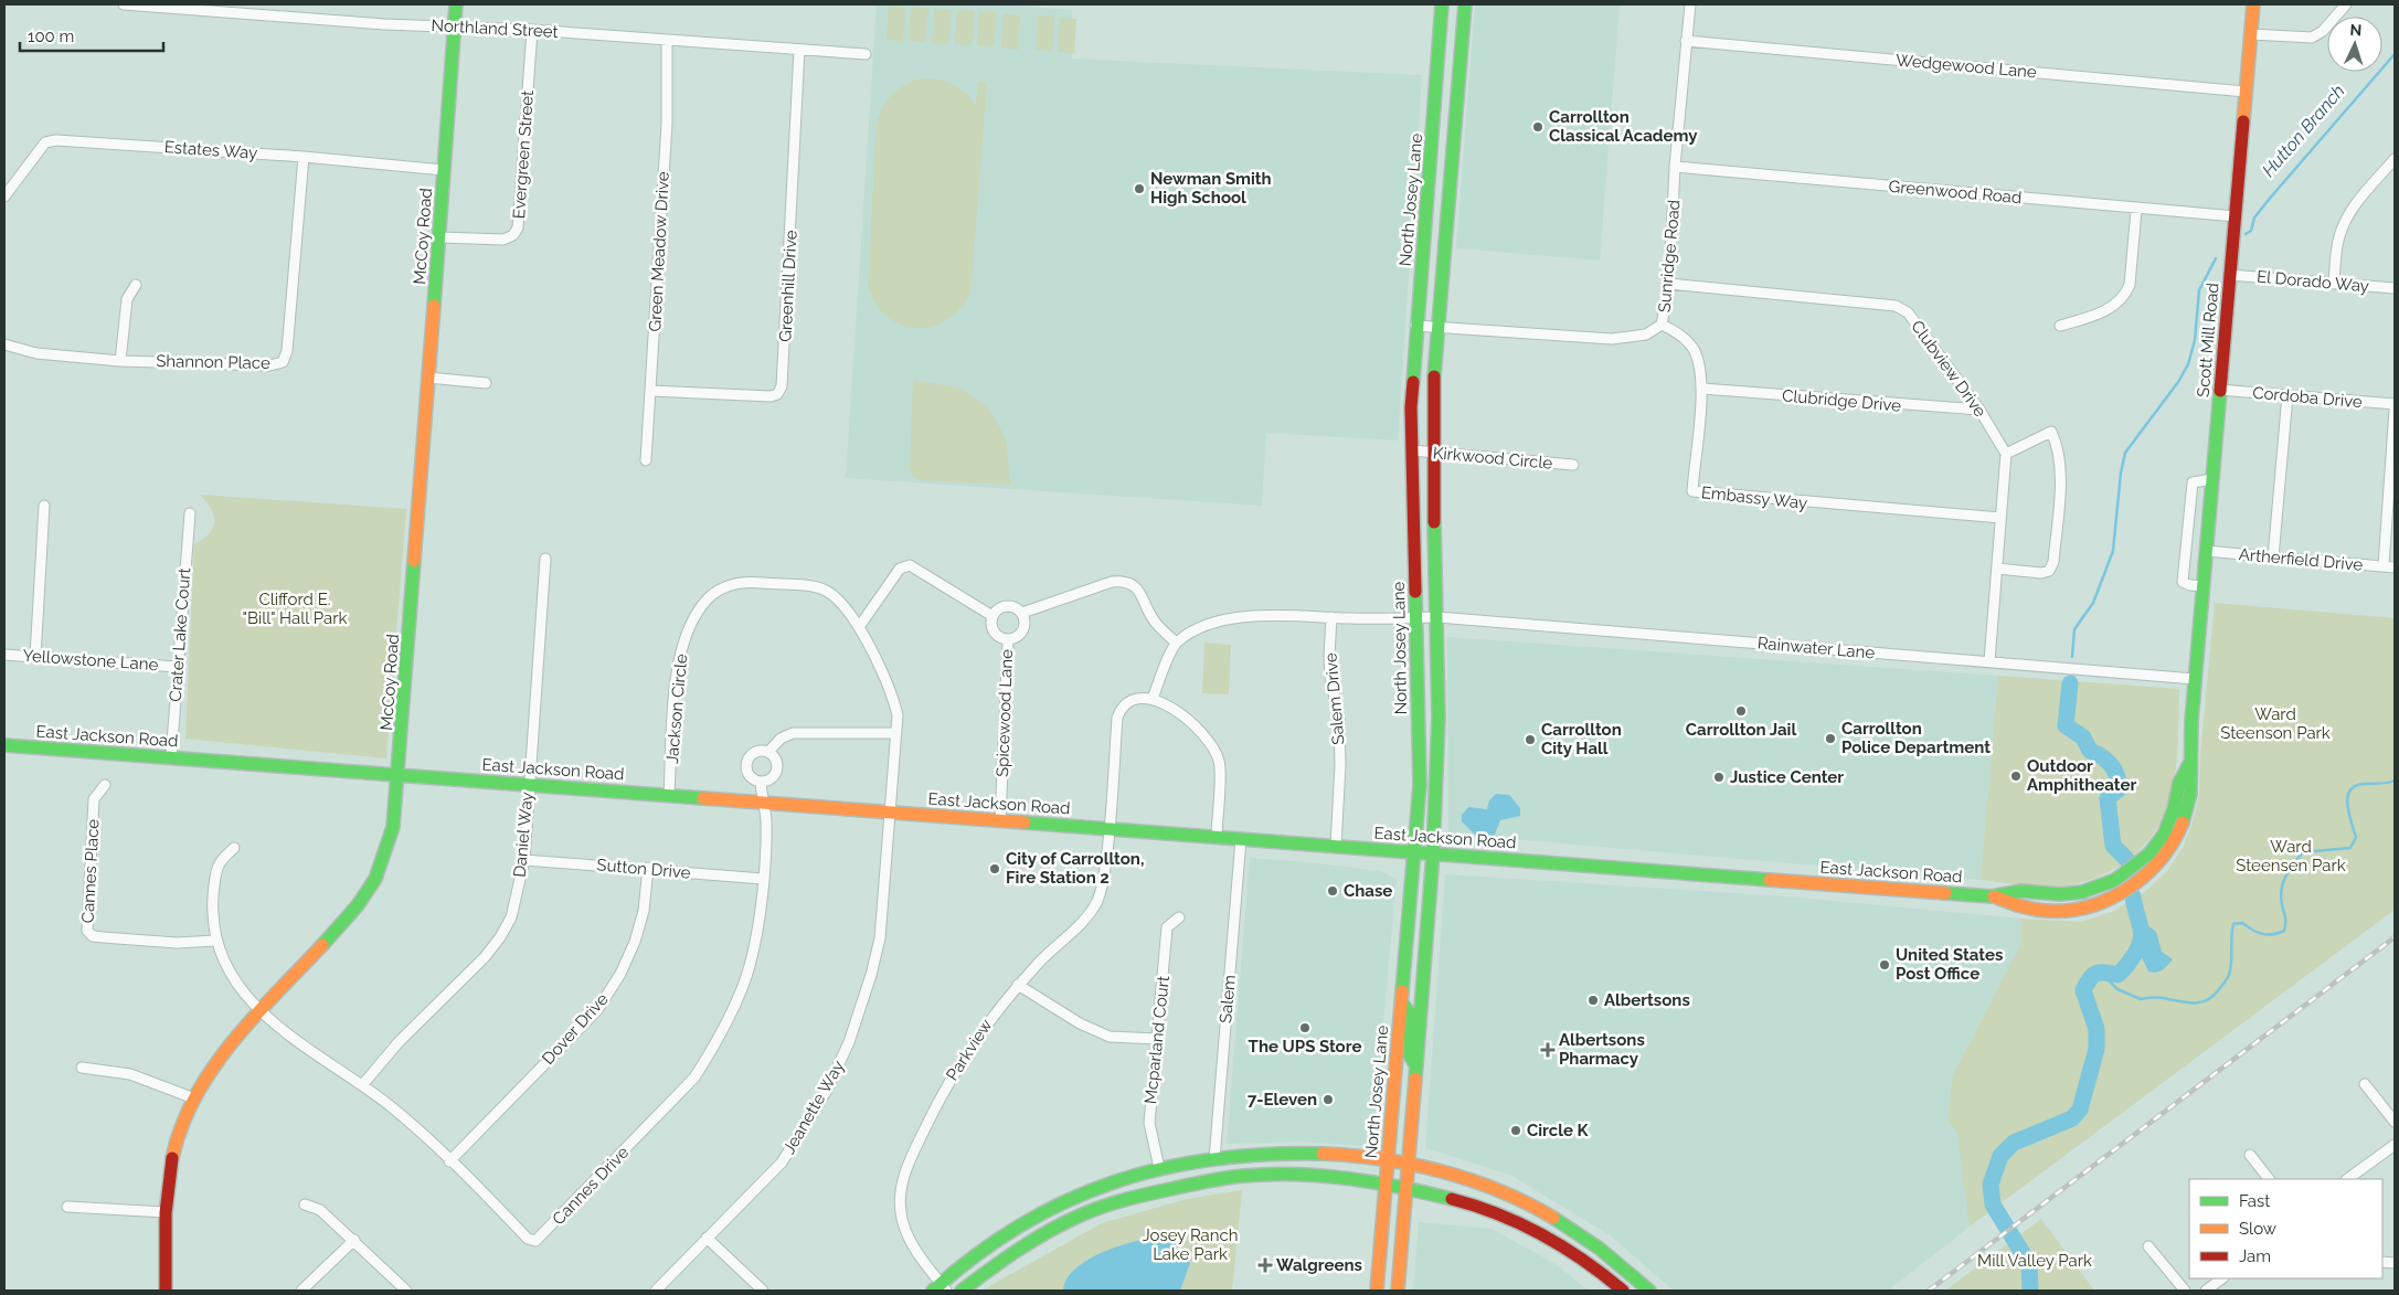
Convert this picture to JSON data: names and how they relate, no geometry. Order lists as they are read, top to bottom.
{
  "streets": {
    "street": [
      "Northland Street",
      "Wedgewood Lane",
      "Estates Way",
      "Evergreen Street",
      "Greenwood Road",
      "North Josey Lane",
      "McCoy Road",
      "Green Meadow Drive",
      "Sunridge Road",
      "El Dorado Way",
      "Greenhill Drive",
      "Scott Mill Road",
      "Shannon Place",
      "Clubview Drive",
      "Cordoba Drive",
      "Clubridge Drive",
      "Kirkwood Circle",
      "Embassy Way",
      "Artherfield Drive",
      "Crater Lake Court",
      "Rainwater Lane",
      "Yellowstone Lane",
      "Salem Drive",
      "Jackson Circle",
      "Spicewood Lane",
      "East Jackson Road",
      "Daniel Way",
      "Sutton Drive",
      "Cannes Place",
      "Salem",
      "Dover Drive",
      "Mcparland Court",
      "Parkview",
      "Jeanette Way",
      "Cannes Drive"
    ]
  },
  "crossings": [
    ["Northland Street", "Evergreen Street"],
    ["Northland Street", "McCoy Road"],
    ["Northland Street", "Green Meadow Drive"],
    ["Northland Street", "Greenhill Drive"],
    ["Wedgewood Lane", "Sunridge Road"],
    ["Wedgewood Lane", "Scott Mill Road"],
    ["Estates Way", "McCoy Road"],
    ["Estates Way", "Shannon Place"],
    ["Evergreen Street", "McCoy Road"],
    ["Greenwood Road", "Sunridge Road"],
    ["Greenwood Road", "Scott Mill Road"],
    ["North Josey Lane", "Sunridge Road"],
    ["North Josey Lane", "Kirkwood Circle"],
    ["North Josey Lane", "Rainwater Lane"],
    ["North Josey Lane", "East Jackson Road"],
    ["McCoy Road", "East Jackson Road"],
    ["McCoy Road", "Cannes Drive"],
    ["Green Meadow Drive", "Greenhill Drive"],
    ["Sunridge Road", "Clubview Drive"],
    ["Sunridge Road", "Embassy Way"],
    ["El Dorado Way", "Scott Mill Road"],
    ["Scott Mill Road", "Cordoba Drive"],
    ["Scott Mill Road", "Artherfield Drive"],
    ["Scott Mill Road", "Rainwater Lane"],
    ["Scott Mill Road", "East Jackson Road"],
    ["Clubview Drive", "Clubridge Drive"],
    ["Clubridge Drive", "Embassy Way"],
    ["Crater Lake Court", "Yellowstone Lane"],
    ["Crater Lake Court", "East Jackson Road"],
    ["Rainwater Lane", "Salem Drive"],
    ["Rainwater Lane", "East Jackson Road"],
    ["Salem Drive", "East Jackson Road"],
    ["Jackson Circle", "East Jackson Road"],
    ["Jackson Circle", "Jeanette Way"],
    ["Spicewood Lane", "East Jackson Road"],
    ["East Jackson Road", "Daniel Way"],
    ["East Jackson Road", "Salem"],
    ["East Jackson Road", "Parkview"],
    ["East Jackson Road", "Jeanette Way"],
    ["East Jackson Road", "Cannes Drive"],
    ["Daniel Way", "Sutton Drive"],
    ["Daniel Way", "Cannes Drive"],
    ["Sutton Drive", "Dover Drive"],
    ["Sutton Drive", "Cannes Drive"],
    ["Cannes Place", "Cannes Drive"],
    ["Dover Drive", "Cannes Drive"]
  ],
  "water": ["Hutton Branch"],
  "parks": [
    "Clifford E. \"Bill\" Hall Park",
    "Ward Steenson Park",
    "Ward Steensen Park",
    "Josey Ranch Lake Park",
    "Mill Valley Park"
  ],
  "places": {
    "other": [
      "Carrollton Classical Academy",
      "Newman Smith High School",
      "Carrollton Jail",
      "Carrollton Police Department",
      "Carrollton City Hall",
      "Outdoor Amphitheater",
      "Justice Center",
      "City of Carrollton, Fire Station 2",
      "Chase",
      "United States Post Office",
      "Albertsons",
      "The UPS Store",
      "7-Eleven",
      "Circle K"
    ],
    "health": ["Albertsons Pharmacy", "Walgreens"]
  },
  "legend": ["Fast", "Slow", "Jam"],
  "scale_bar": "100 m",
  "north": "top"
}
